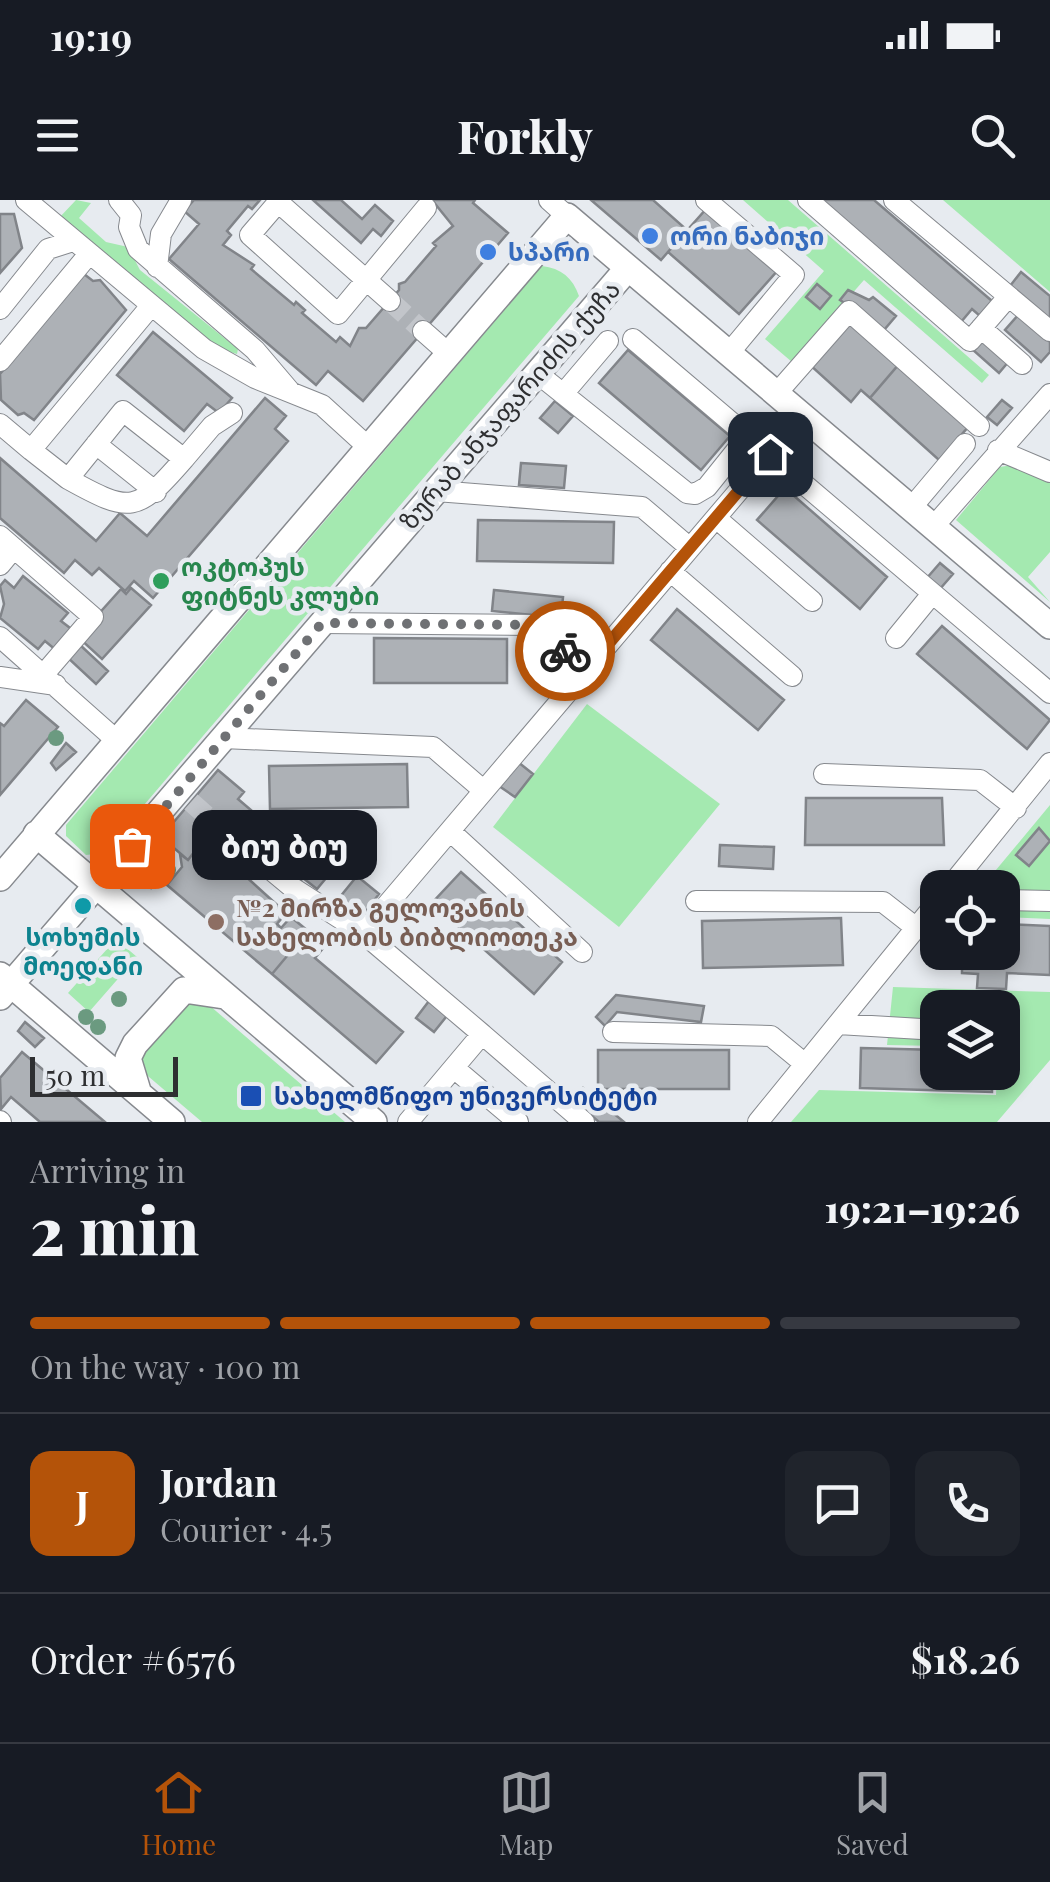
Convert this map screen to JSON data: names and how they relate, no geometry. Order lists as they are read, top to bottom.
{
  "streets": {
    "main road": ["ზურაბ ანჯაფარიძის ქუჩა"]
  },
  "places": {
    "other": [
      "ორი ნაბიჯი",
      "სპარი",
      "ოკტოპუს ფიტნეს კლუბი",
      "ბიუ ბიუ",
      "სოხუმის მოედანი",
      "№2 მირზა გელოვანის სახელობის ბიბლიოთეკა"
    ],
    "transit": ["სახელმწიფო უნივერსიტეტი"]
  },
  "scale_bar": "50 m",
  "page": {
    "status": "19:19",
    "header": "Forkly",
    "bubble": "ბიუ ბიუ",
    "scale": "50 m",
    "heading": ["2 min", "Arriving in", "19:21–19:26"],
    "panel": [
      "Jordan",
      "Courier · 4.5",
      "Order #6576",
      "$18.26"
    ],
    "bar": "On the way · 100 m",
    "round": "J",
    "tabs": ["Home", "Map", "Saved"]
  }
}
